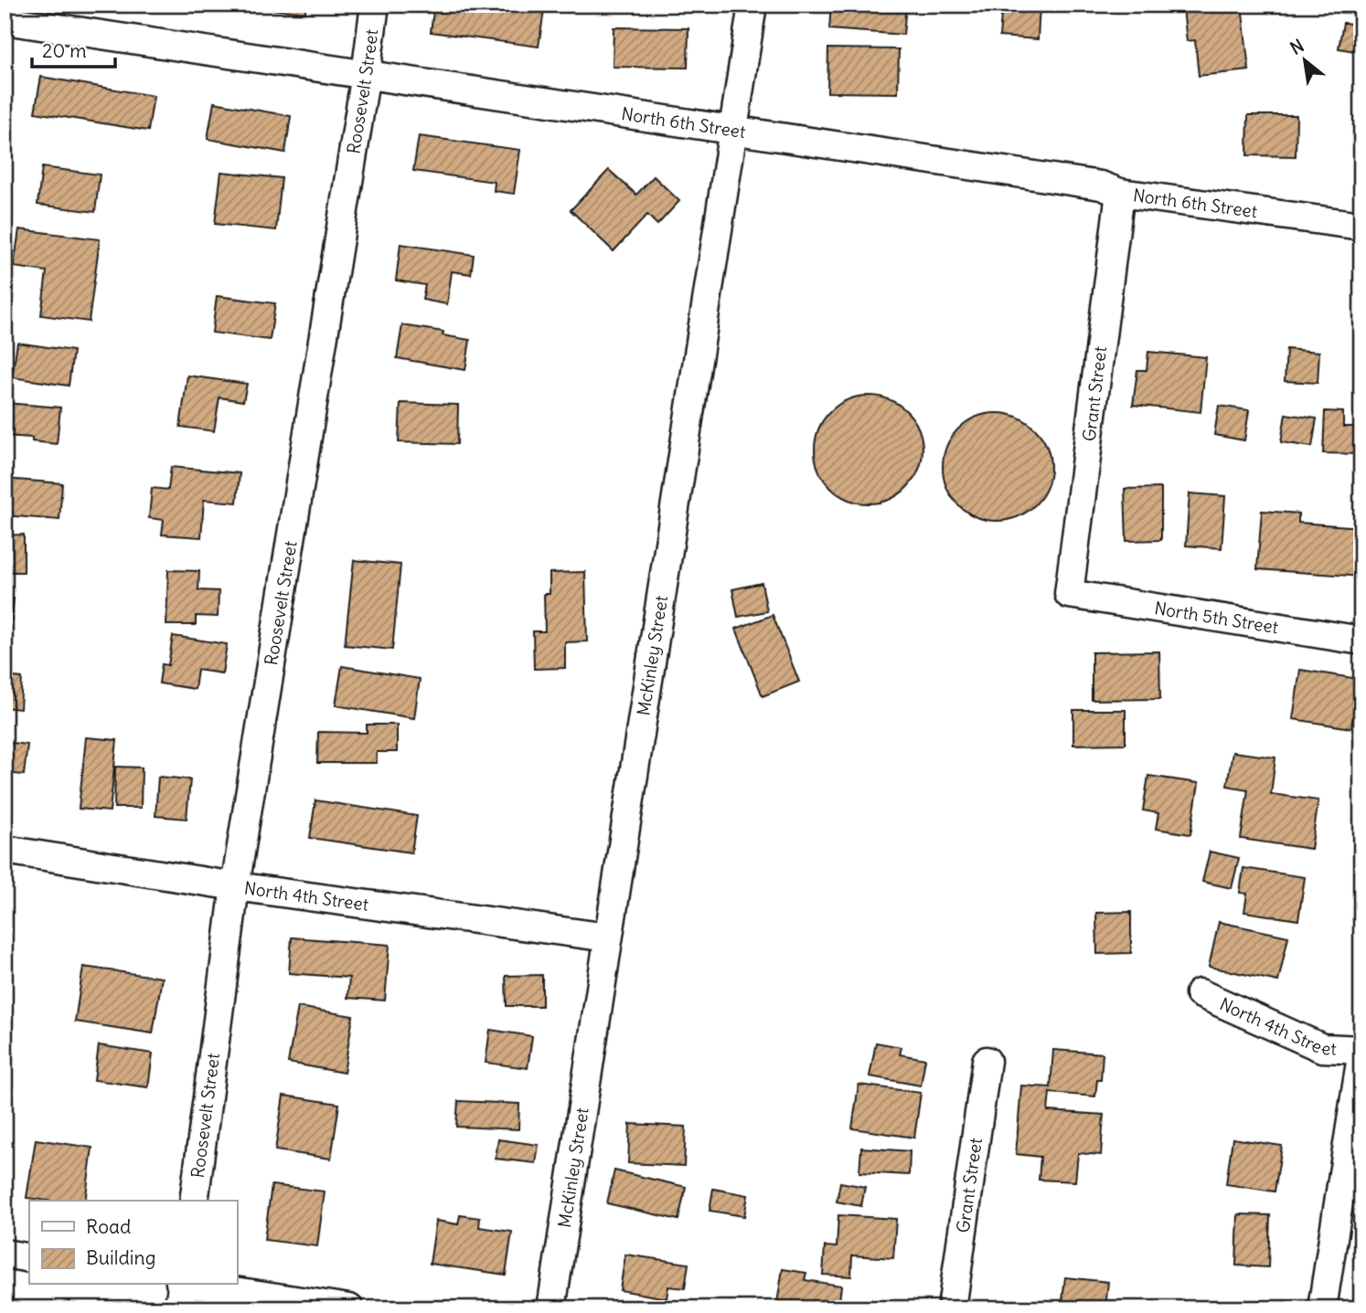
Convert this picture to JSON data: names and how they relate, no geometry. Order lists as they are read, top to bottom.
{
  "streets": {
    "street": [
      "Roosevelt Street",
      "North 6th Street",
      "Grant Street",
      "North 5th Street",
      "McKinley Street",
      "North 4th Street"
    ]
  },
  "crossings": [
    ["Roosevelt Street", "North 6th Street"],
    ["Roosevelt Street", "North 4th Street"],
    ["North 6th Street", "Grant Street"],
    ["North 6th Street", "McKinley Street"],
    ["Grant Street", "North 5th Street"],
    ["McKinley Street", "North 4th Street"]
  ],
  "legend": ["Road", "Building"],
  "scale_bar": "20 m",
  "north": "top left"
}
